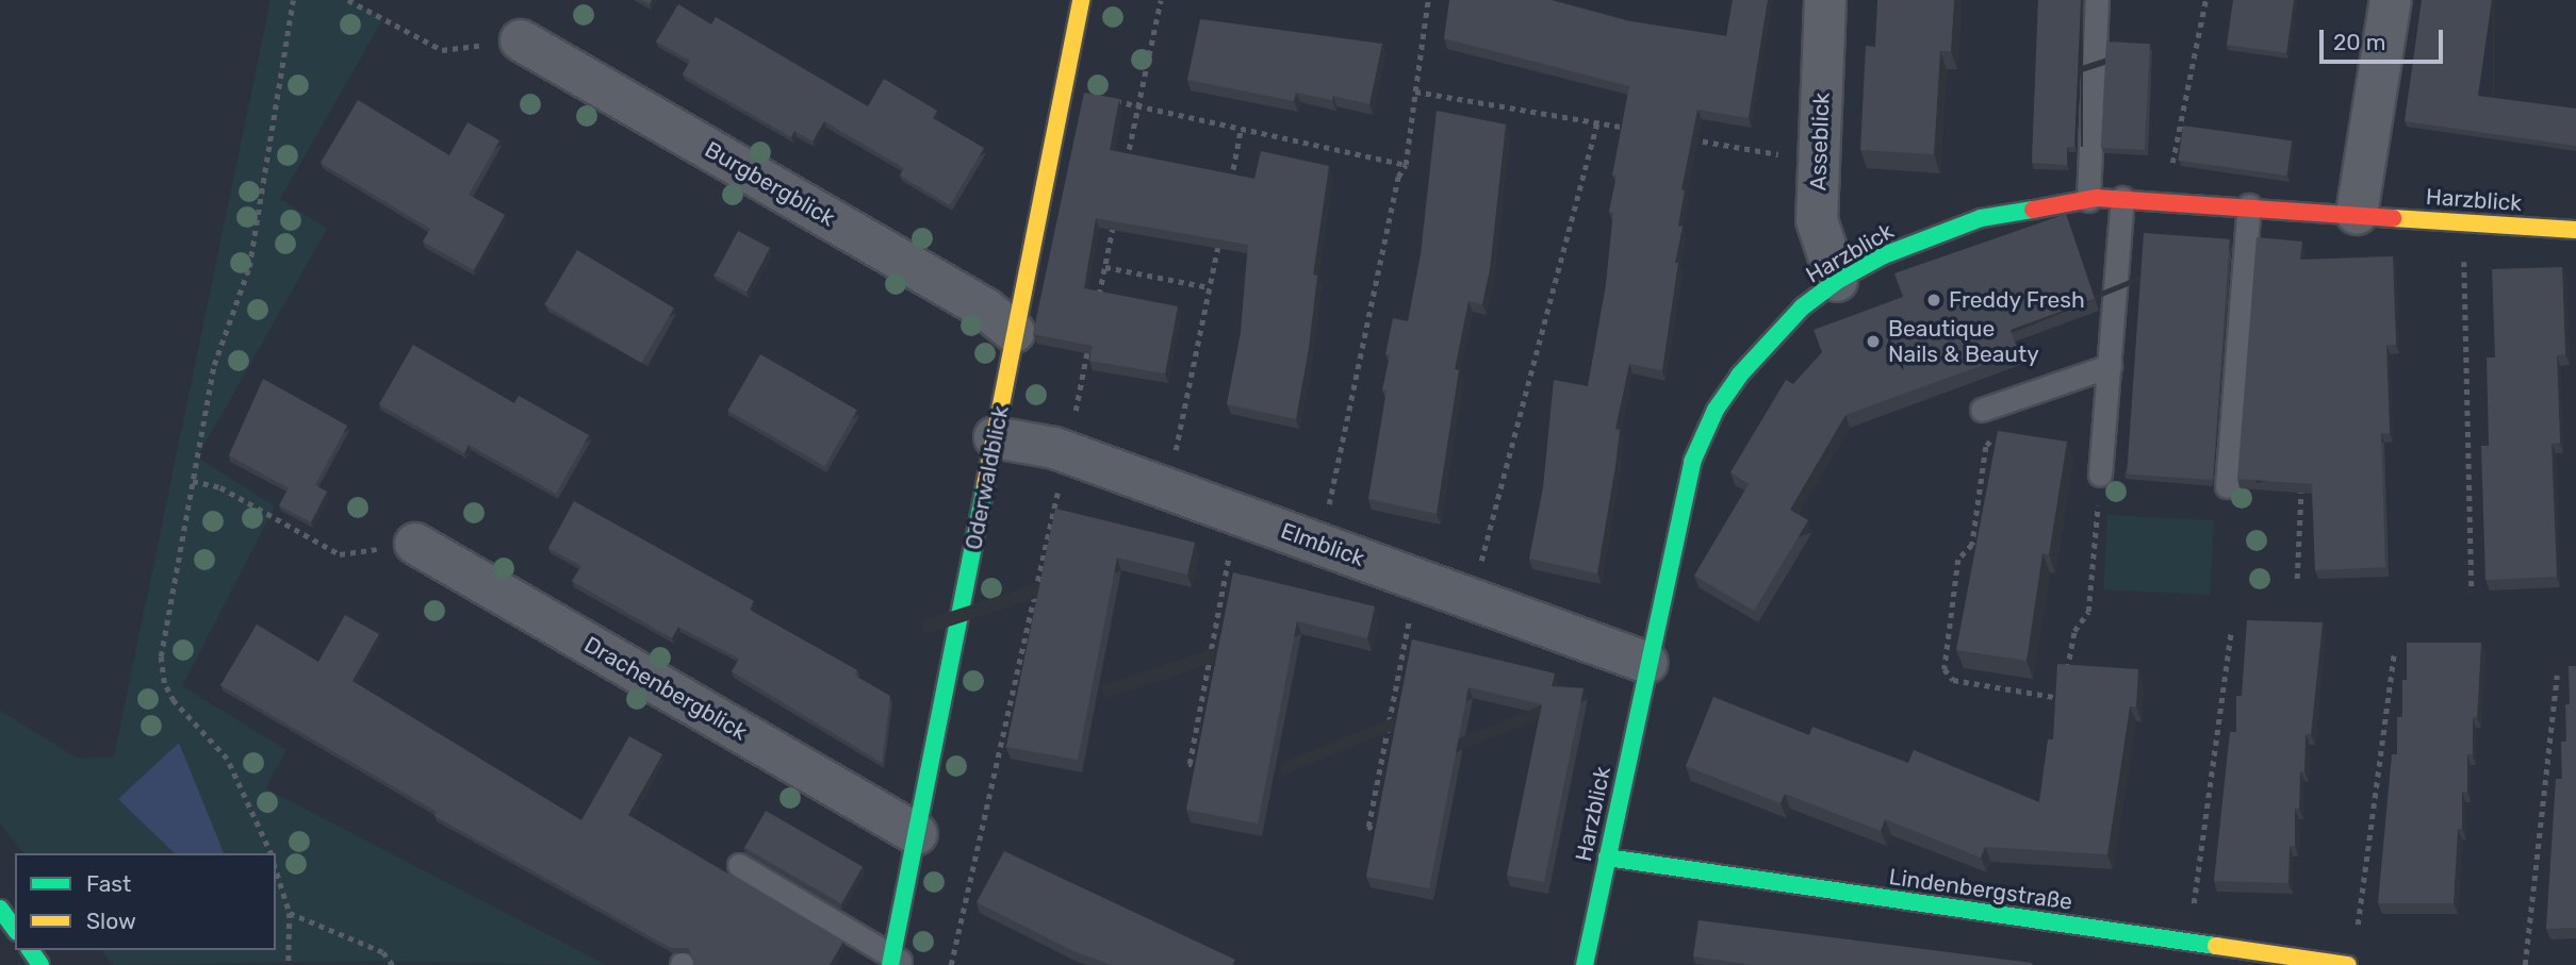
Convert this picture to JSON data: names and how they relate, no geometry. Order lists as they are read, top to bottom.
{
  "streets": {
    "street": [
      "Asseblick",
      "Burgbergblick",
      "Harzblick",
      "Oderwaldblick",
      "Elmblick",
      "Drachenbergblick",
      "Lindenbergstraße"
    ]
  },
  "crossings": [
    ["Asseblick", "Harzblick"],
    ["Burgbergblick", "Oderwaldblick"],
    ["Harzblick", "Elmblick"],
    ["Harzblick", "Lindenbergstraße"],
    ["Oderwaldblick", "Elmblick"],
    ["Oderwaldblick", "Drachenbergblick"]
  ],
  "places": ["Freddy Fresh", "Beautique Nails & Beauty"],
  "legend": ["Fast", "Slow"],
  "scale_bar": "20 m"
}
